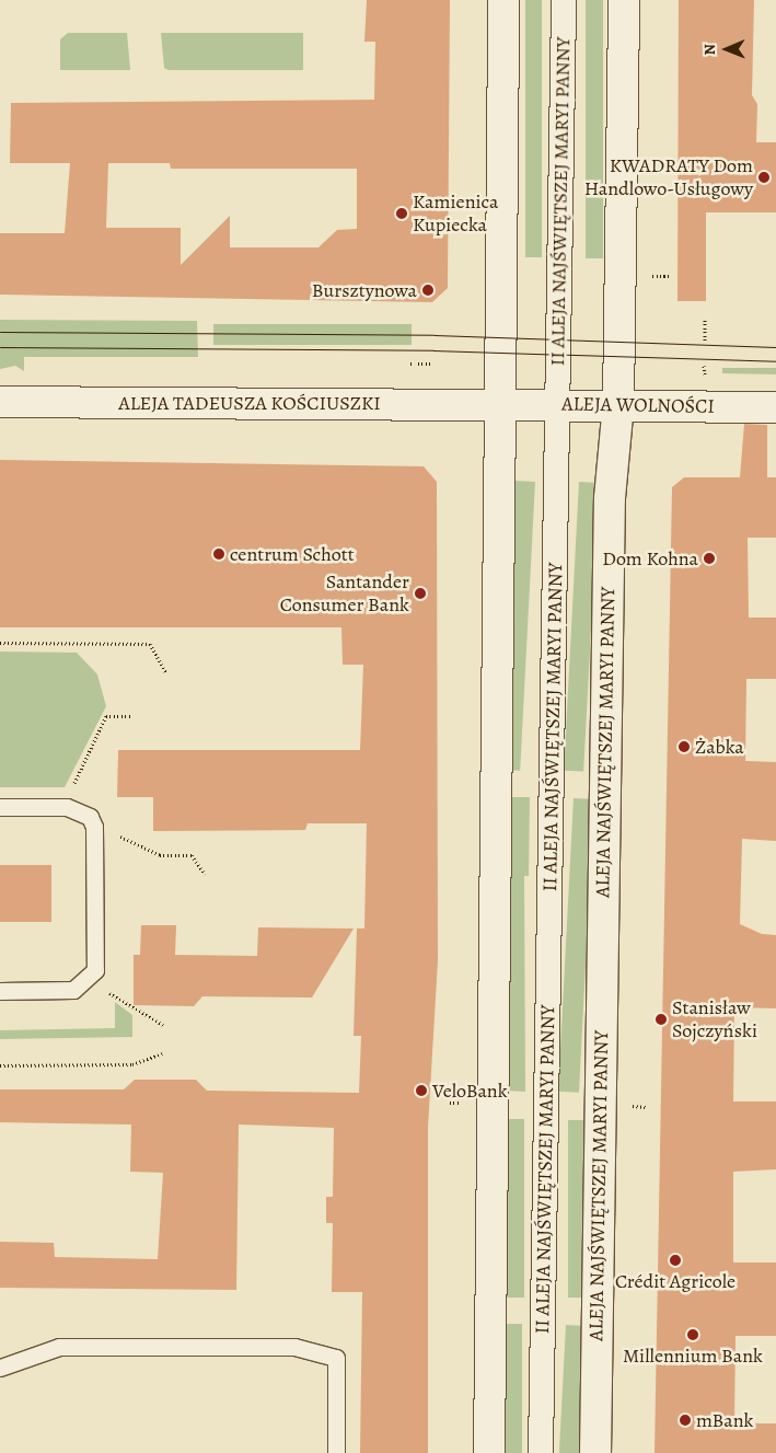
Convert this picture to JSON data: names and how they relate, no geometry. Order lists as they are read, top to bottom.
{
  "streets": {
    "street": [
      "II ALEJA NAJŚWIĘTSZEJ MARYI PANNY",
      "ALEJA TADEUSZA KOŚCIUSZKI",
      "ALEJA WOLNOŚCI",
      "ALEJA NAJŚWIĘTSZEJ MARYI PANNY"
    ]
  },
  "crossings": [
    ["II ALEJA NAJŚWIĘTSZEJ MARYI PANNY", "ALEJA WOLNOŚCI"],
    ["ALEJA TADEUSZA KOŚCIUSZKI", "ALEJA WOLNOŚCI"],
    ["ALEJA WOLNOŚCI", "ALEJA NAJŚWIĘTSZEJ MARYI PANNY"]
  ],
  "places": [
    "KWADRATY Dom Handlowo-Usługowy",
    "Kamienica Kupiecka",
    "Bursztynowa",
    "centrum Schott",
    "Dom Kohna",
    "Santander Consumer Bank",
    "Żabka",
    "Stanisław Sojczyński",
    "VeloBank",
    "Crédit Agricole",
    "Millennium Bank",
    "mBank"
  ],
  "north": "left"
}
